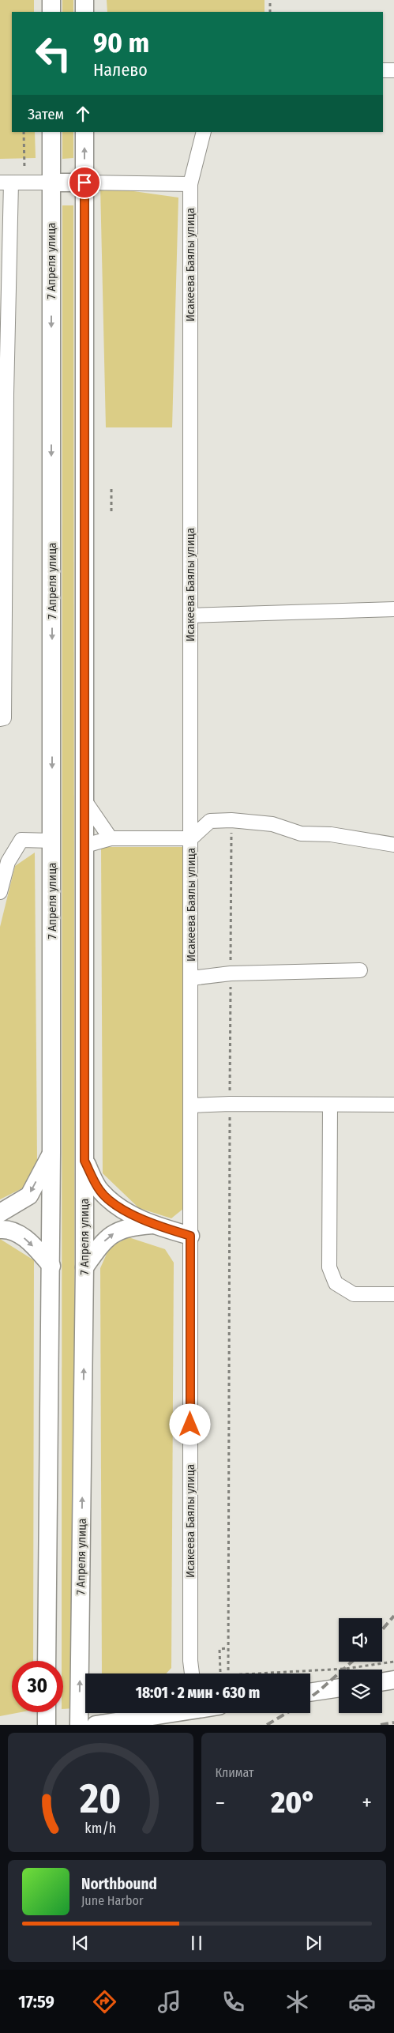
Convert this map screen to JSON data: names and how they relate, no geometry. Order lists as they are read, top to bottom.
{
  "streets": {
    "main road": ["7 Апреля улица"],
    "street": ["Исакеева Баялы улица"]
  },
  "page": {
    "turn": ["90 m", "Налево"],
    "then": "Затем",
    "limit": "30",
    "trip": "18:01 · 2 мин · 630 m",
    "tile": "Климат",
    "heat": ["−", "20°", "+"],
    "song": ["Northbound", "June Harbor"],
    "tabs": "17:59",
    "gauge": ["20", "km/h"]
  }
}
